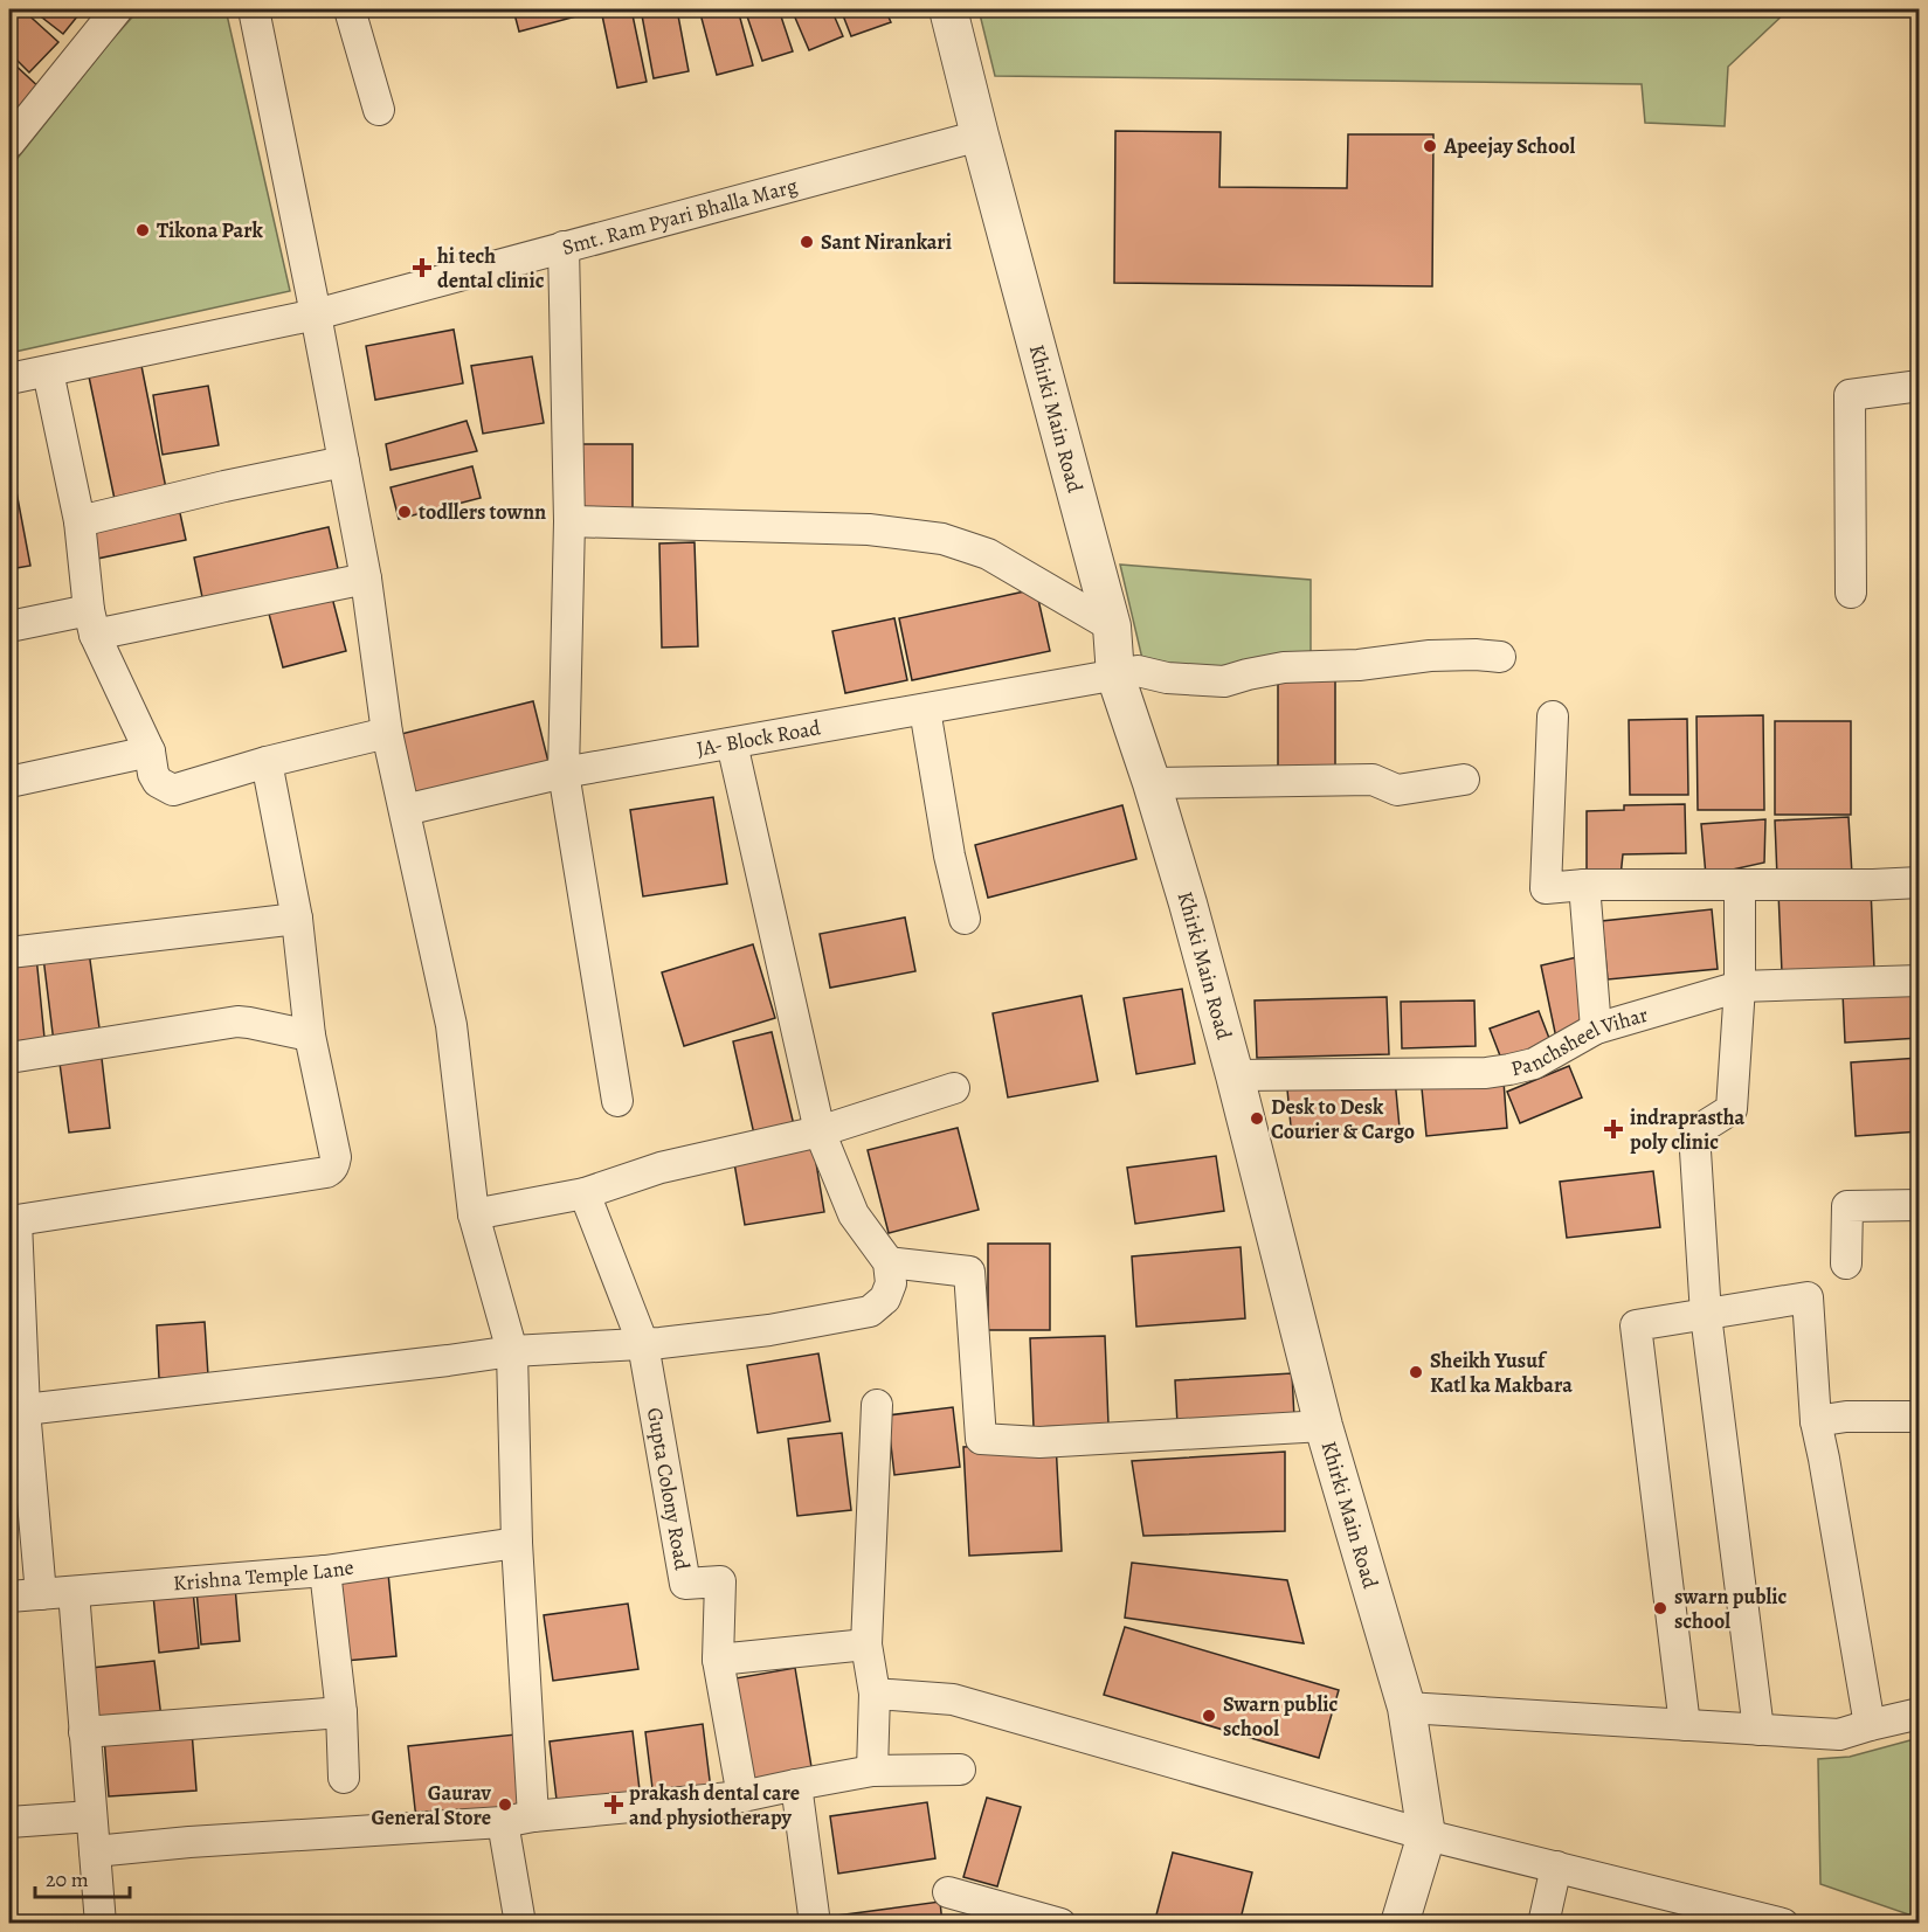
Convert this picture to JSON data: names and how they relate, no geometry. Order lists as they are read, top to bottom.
{
  "streets": {
    "street": [
      "Smt. Ram Pyari Bhalla Marg",
      "Khirki Main Road",
      "JA- Block Road",
      "Panchsheel Vihar",
      "Gupta Colony Road",
      "Krishna Temple Lane"
    ]
  },
  "crossings": [
    ["Smt. Ram Pyari Bhalla Marg", "Khirki Main Road"],
    ["Khirki Main Road", "JA- Block Road"],
    ["Khirki Main Road", "Panchsheel Vihar"]
  ],
  "places": {
    "other": [
      "Apeejay School",
      "Tikona Park",
      "Sant Nirankari",
      "todllers townn",
      "Desk to Desk Courier & Cargo",
      "Sheikh Yusuf Katl ka Makbara",
      "swarn public school",
      "Swarn public school",
      "Gaurav General Store"
    ],
    "health": ["hi tech dental clinic", "indraprastha poly clinic", "prakash dental care and physiotherapy"]
  },
  "scale_bar": "20 m"
}
